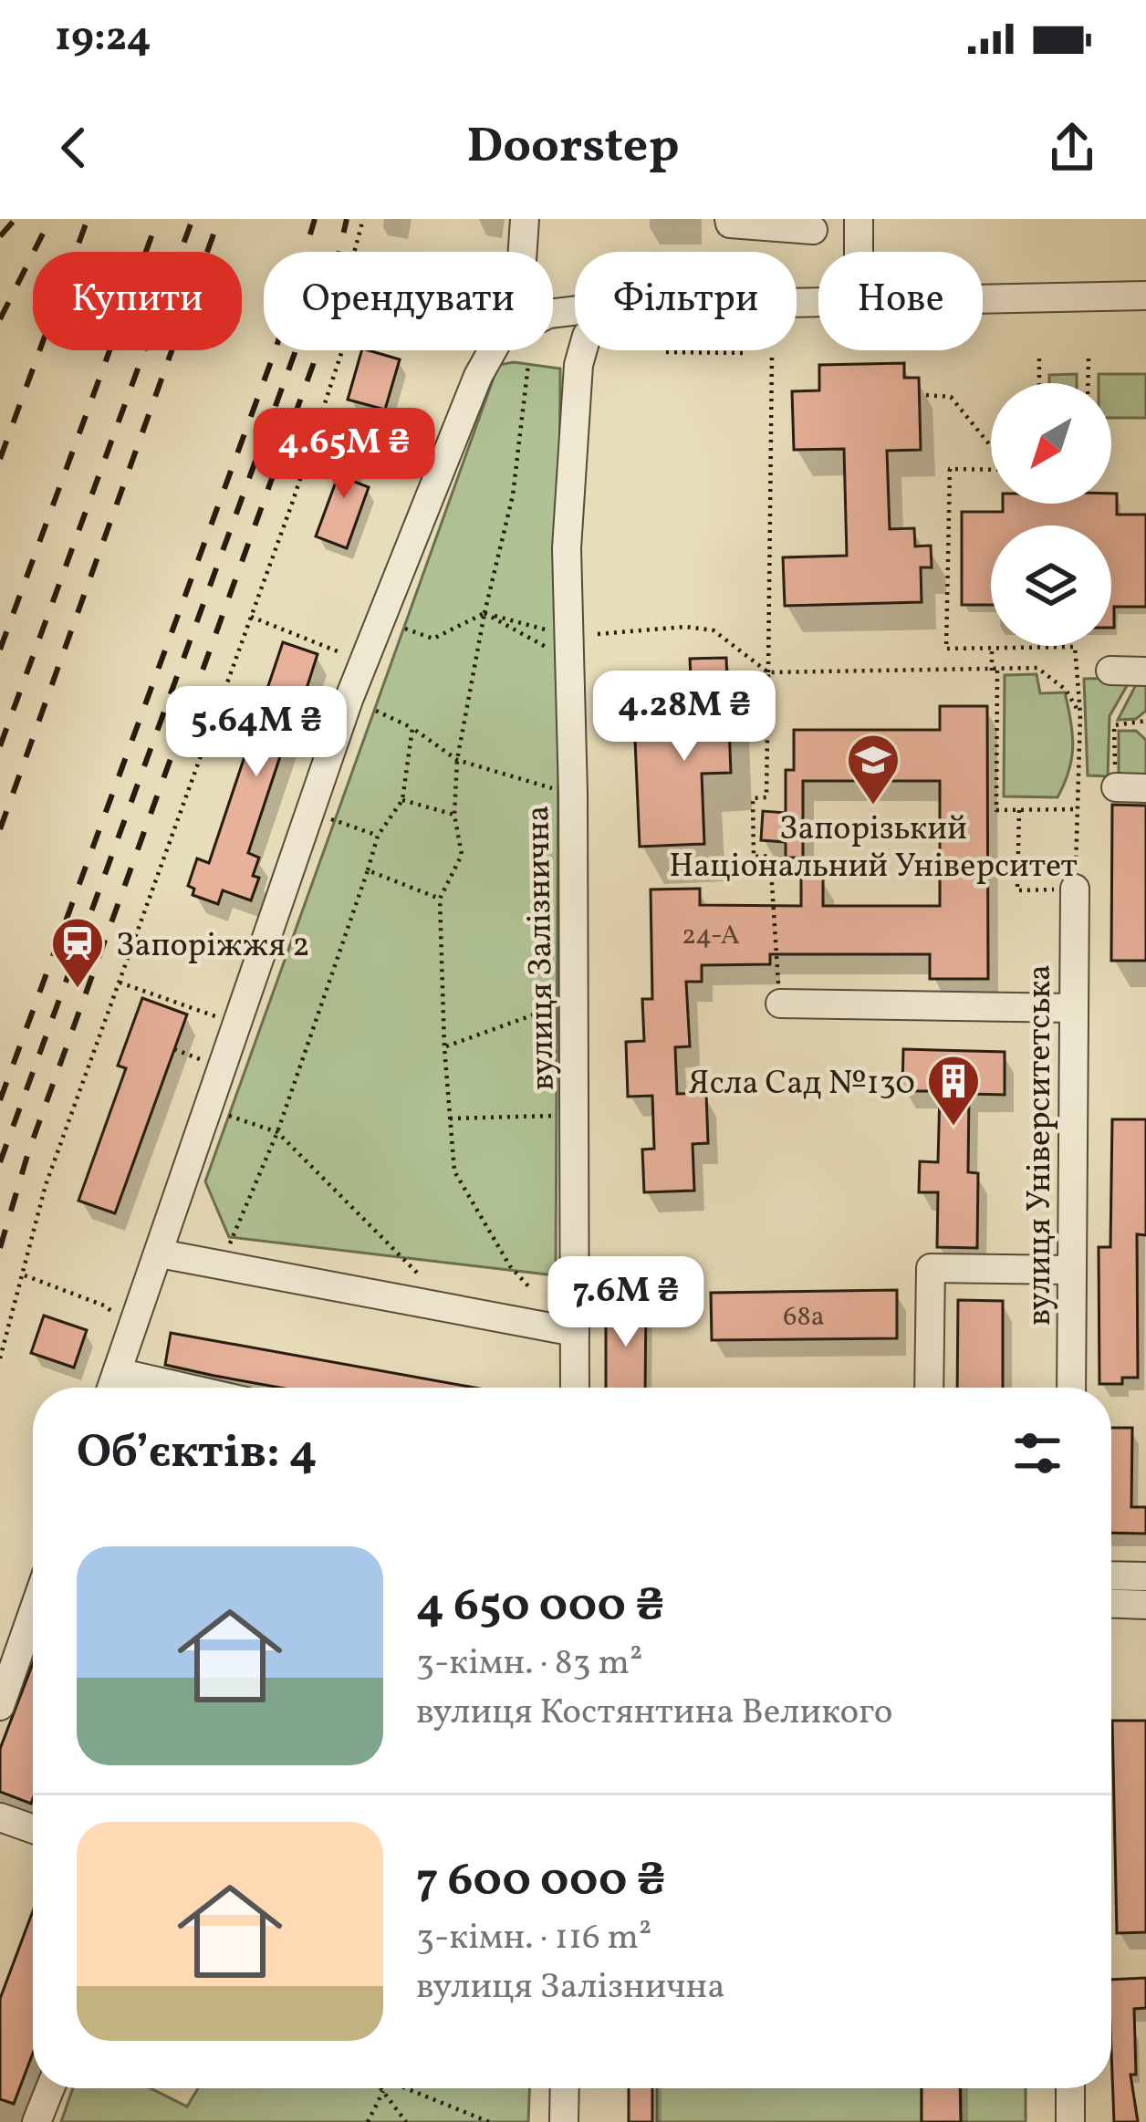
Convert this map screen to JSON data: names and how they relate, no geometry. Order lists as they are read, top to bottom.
{
  "streets": {
    "street": ["вулиця Залізнична", "вулиця Університетська"]
  },
  "places": {
    "school or university": ["Запорізький Національний Університет"],
    "station": ["Запоріжжя 2"],
    "building": ["Ясла Сад №130"]
  },
  "house_numbers": ["24-А", "68а"],
  "north": "bottom left",
  "page": {
    "status": "19:24",
    "header": "Doorstep",
    "chip": [
      "Купити",
      "Орендувати",
      "Фільтри",
      "Нове"
    ],
    "price": [
      "4.65M ₴",
      "4.28M ₴",
      "5.64M ₴",
      "7.6M ₴"
    ],
    "heading": "Об’єктів: 4",
    "list": [
      {
        "name": "4 650 000 ₴",
        "note": "3-кімн. · 83 m² · вулиця Костянтина Великого"
      },
      {
        "name": "7 600 000 ₴",
        "note": "3-кімн. · 116 m² · вулиця Залізнична"
      }
    ]
  }
}
